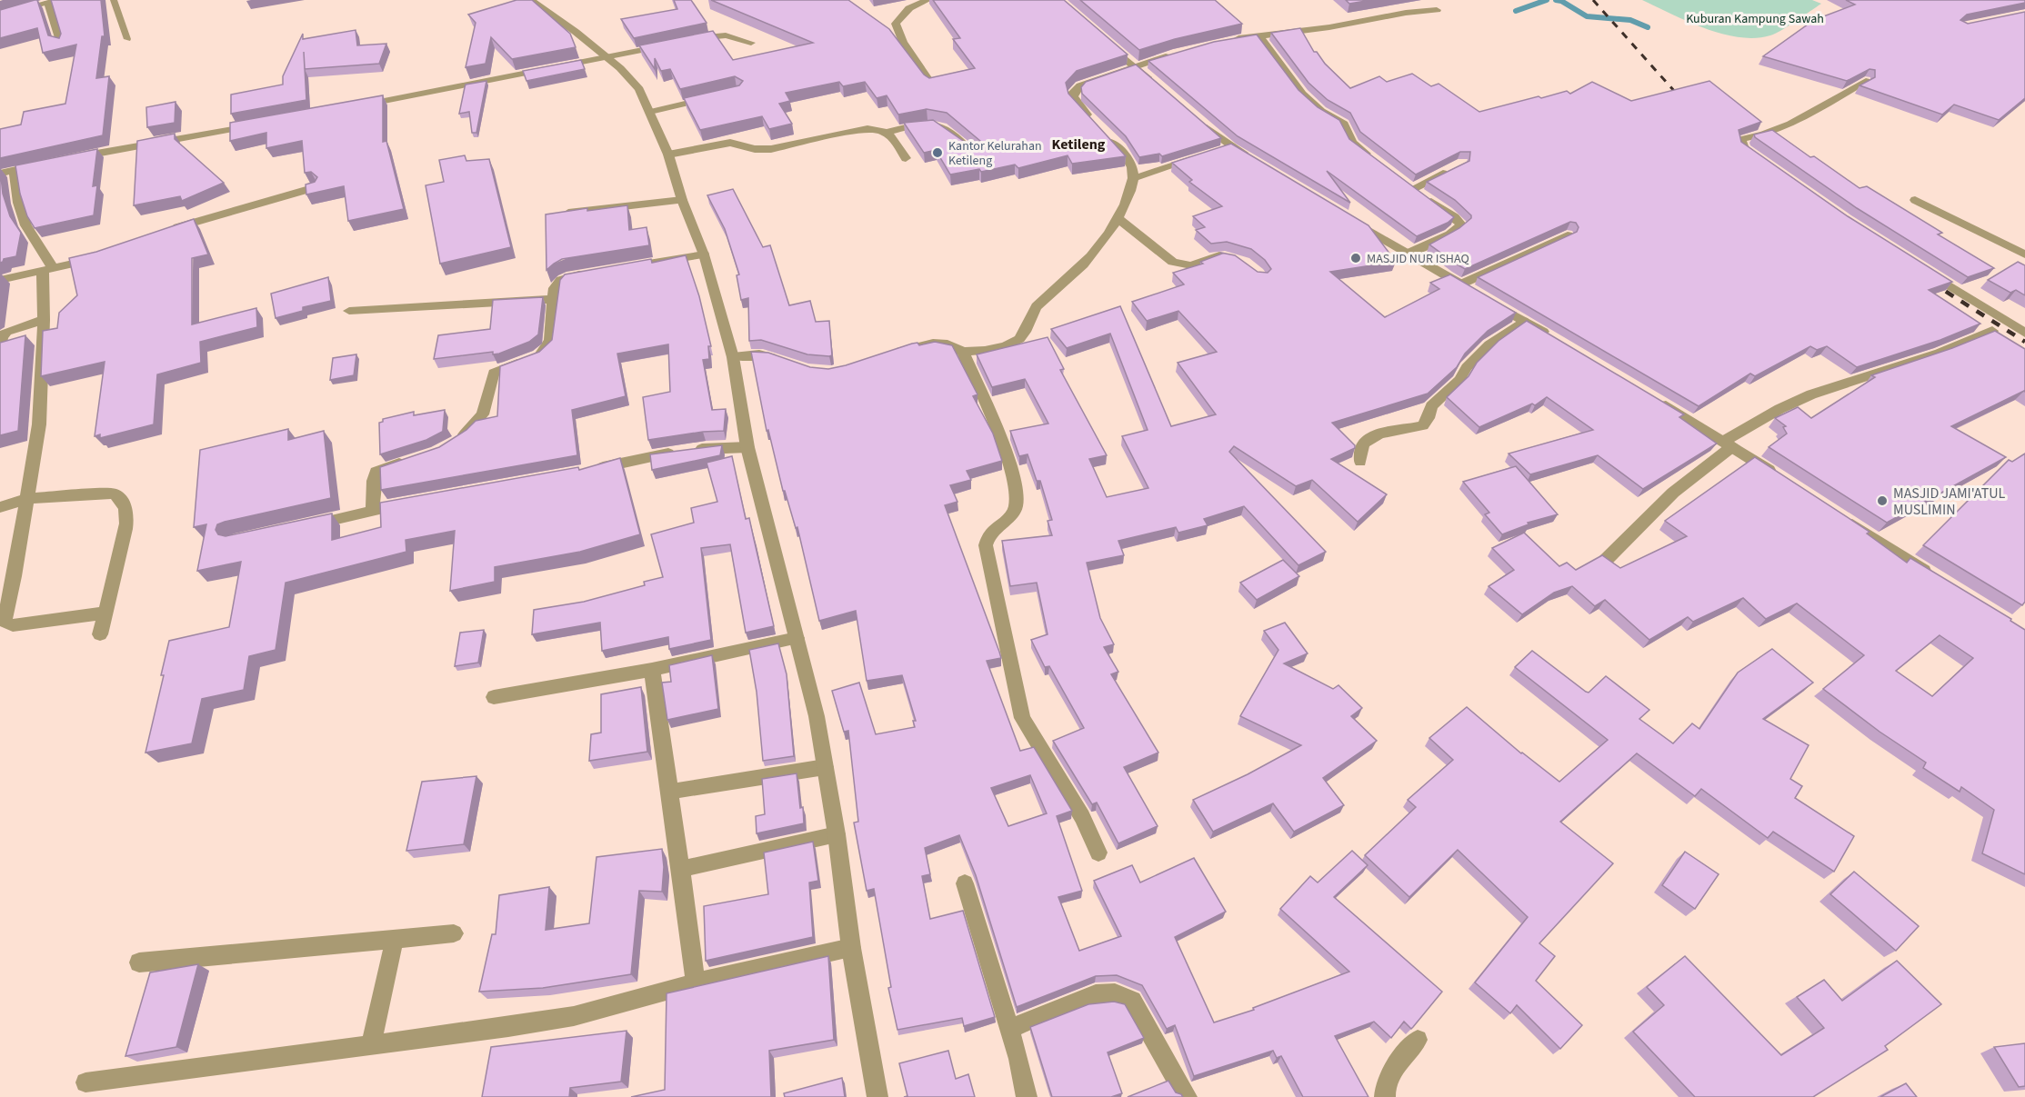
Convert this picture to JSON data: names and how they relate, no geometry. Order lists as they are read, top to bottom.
{
  "districts": ["Ketileng"],
  "parks": ["Kuburan Kampung Sawah"],
  "places": ["Kantor Kelurahan Ketileng", "MASJID NUR ISHAQ", "MASJID JAMI'ATUL MUSLIMIN"]
}
